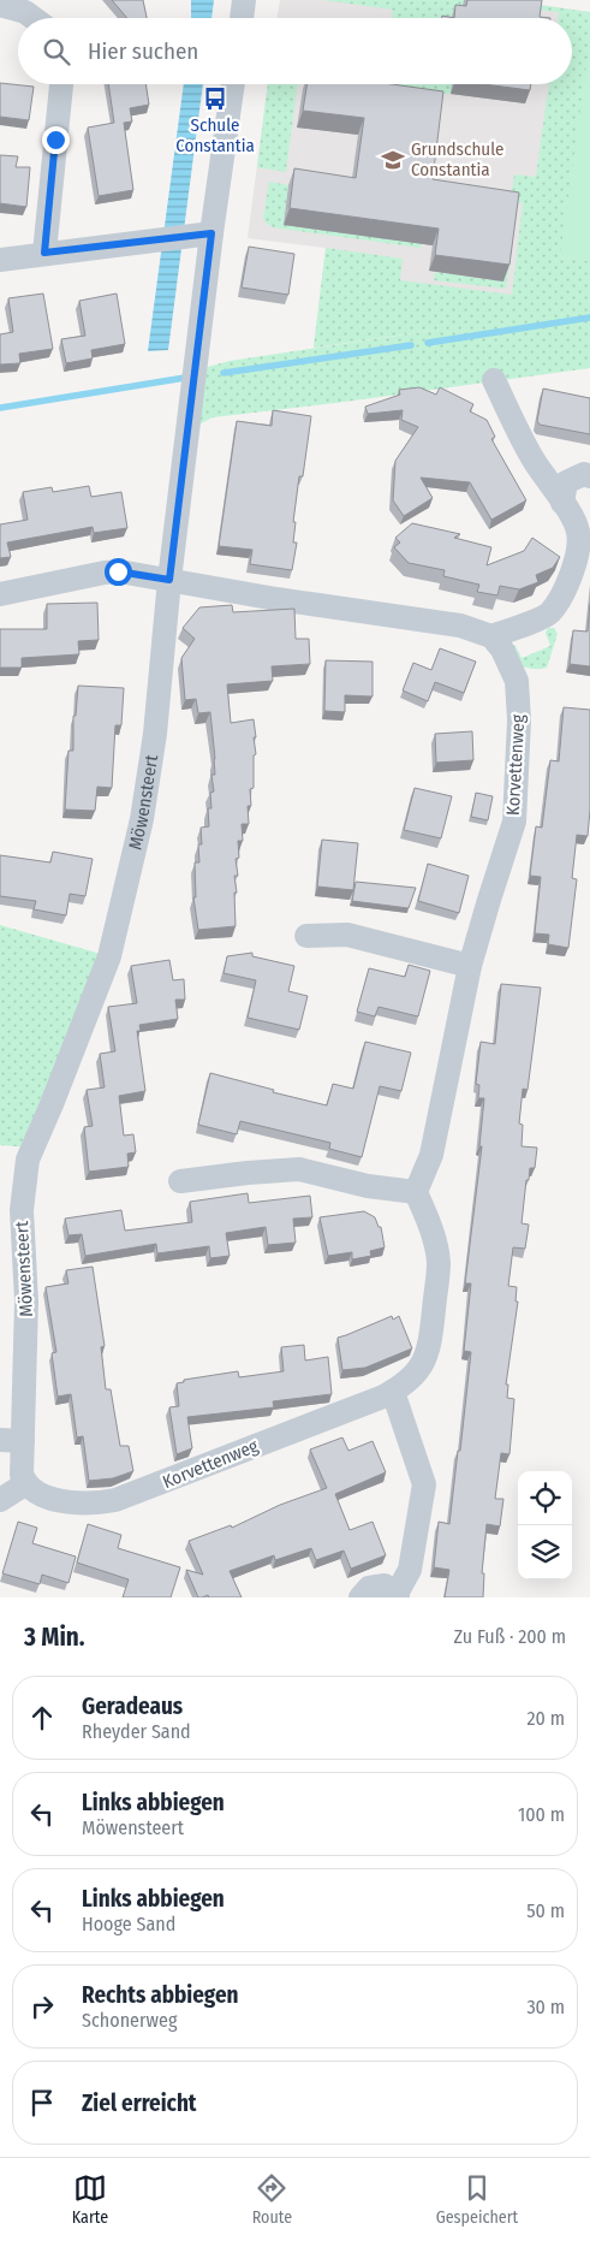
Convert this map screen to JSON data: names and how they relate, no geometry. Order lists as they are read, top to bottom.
{
  "streets": {
    "street": ["Korvettenweg", "Möwensteert"]
  },
  "crossings": [
    ["Korvettenweg", "Möwensteert"]
  ],
  "places": {
    "bus stop": ["Schule Constantia"],
    "school or university": ["Grundschule Constantia"]
  },
  "page": {
    "search": "Hier suchen",
    "heading": ["3 Min.", "Zu Fuß · 200 m"],
    "list": [
      ["Geradeaus", "Rheyder Sand", "20 m"],
      ["Links abbiegen", "Möwensteert", "100 m"],
      ["Links abbiegen", "Hooge Sand", "50 m"],
      ["Rechts abbiegen", "Schonerweg", "30 m"],
      "Ziel erreicht"
    ],
    "nav": ["Karte", "Route", "Gespeichert"]
  }
}
